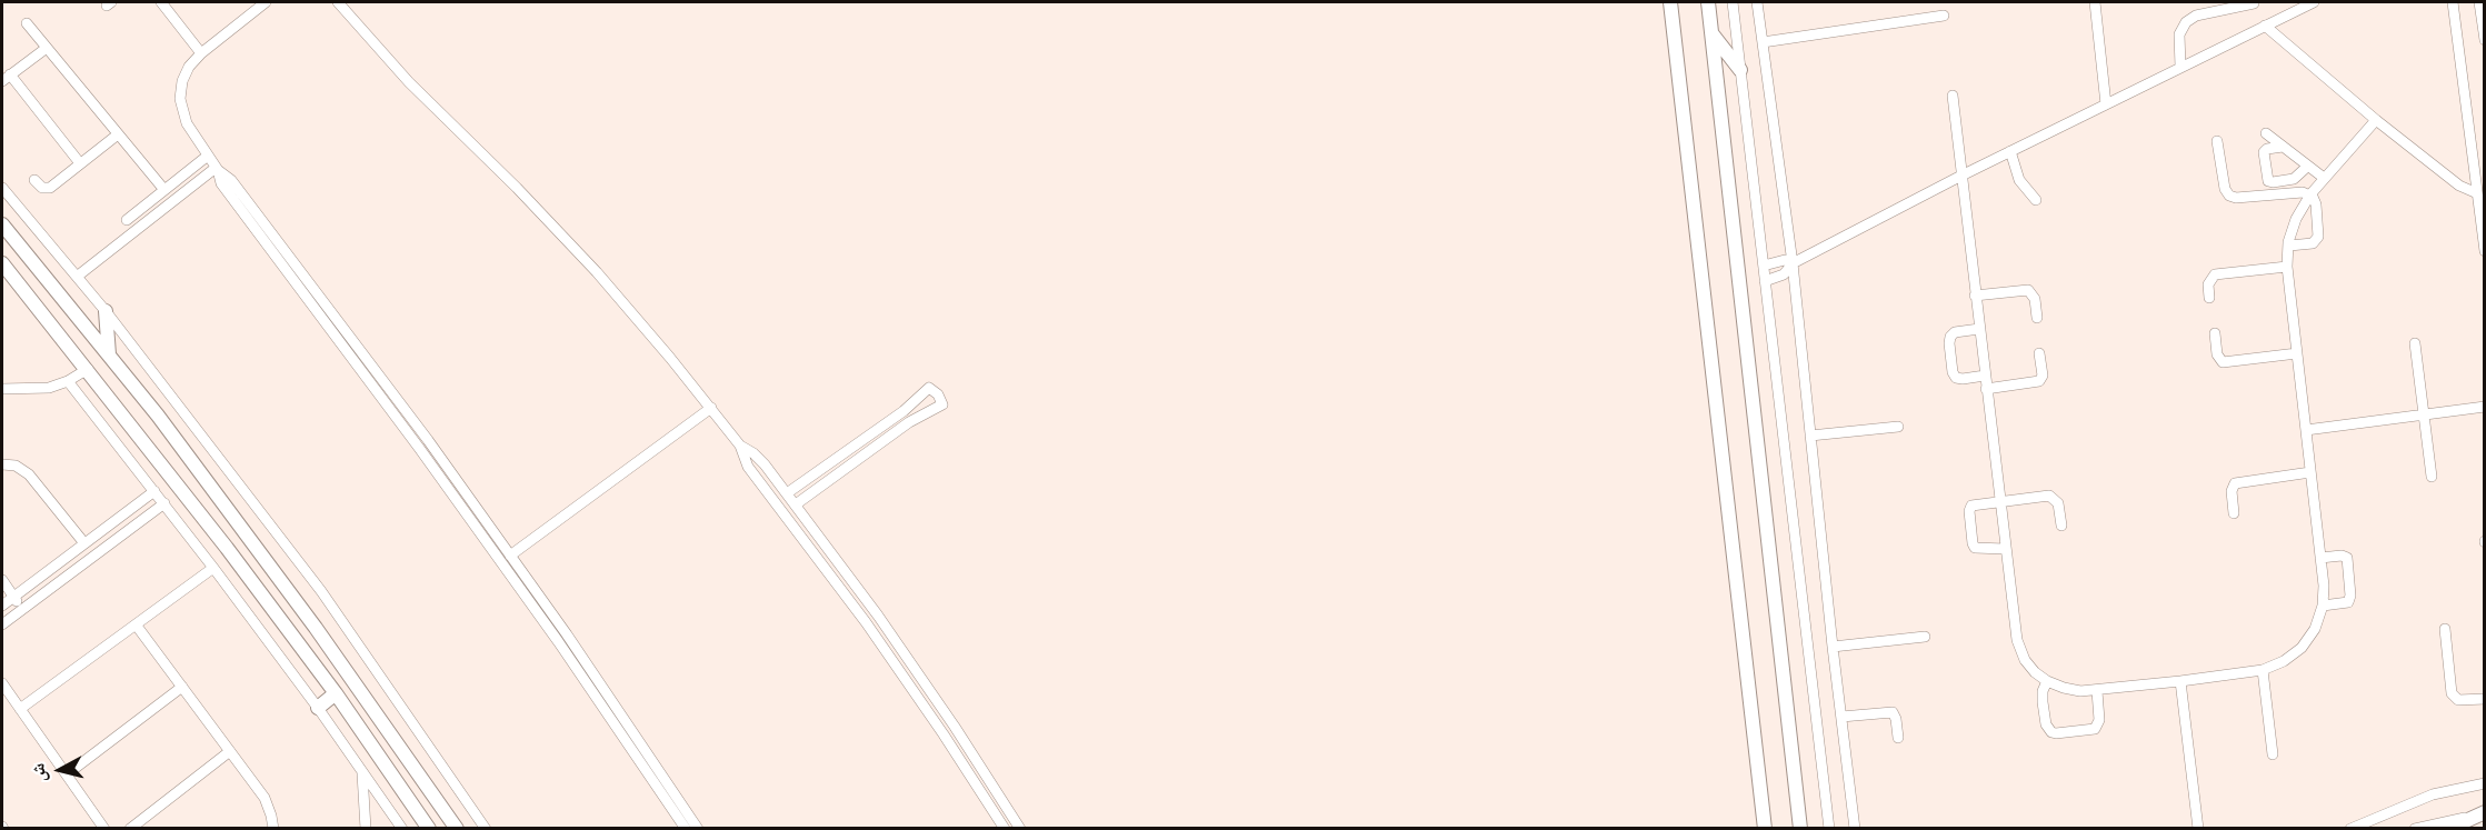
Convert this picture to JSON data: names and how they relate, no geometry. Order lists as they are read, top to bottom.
{
  "north": "left"
}
